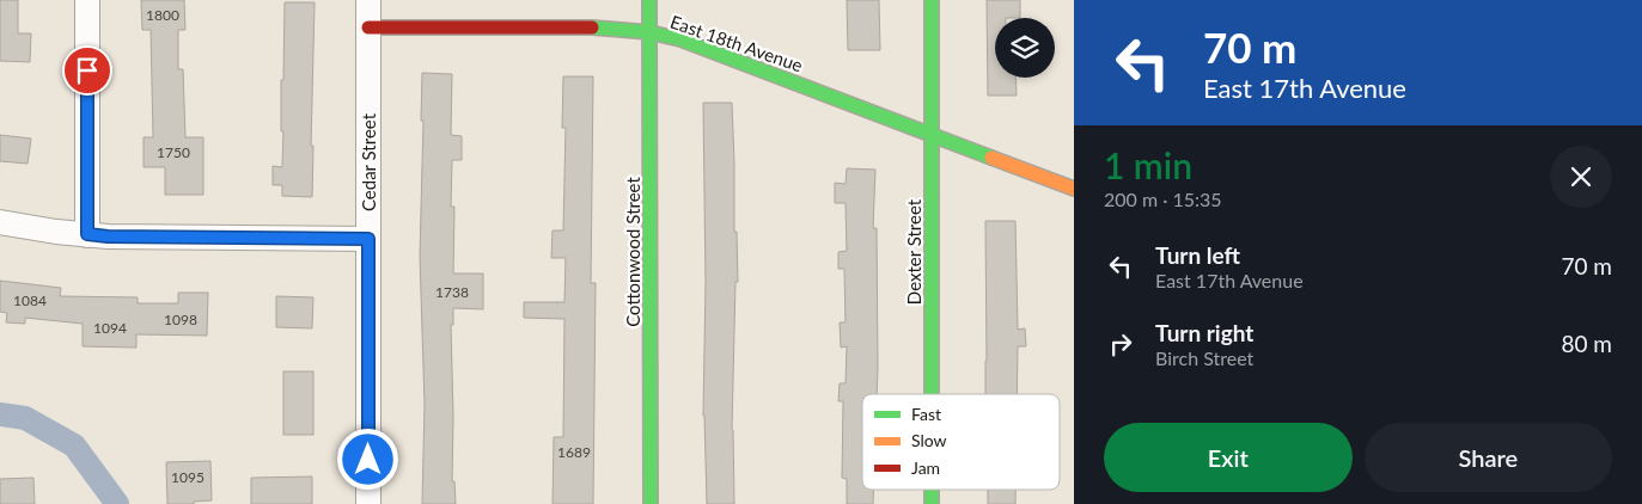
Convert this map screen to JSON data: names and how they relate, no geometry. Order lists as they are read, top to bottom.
{
  "streets": {
    "street": [
      "East 18th Avenue",
      "Cedar Street",
      "Cottonwood Street",
      "Dexter Street"
    ]
  },
  "crossings": [
    ["East 18th Avenue", "Cedar Street"],
    ["East 18th Avenue", "Cottonwood Street"],
    ["East 18th Avenue", "Dexter Street"]
  ],
  "house_numbers": [
    "1800",
    "1750",
    "1738",
    "1084",
    "1098",
    "1094",
    "1689",
    "1095"
  ],
  "legend": ["Fast", "Slow", "Jam"],
  "page": {
    "turn": ["70 m", "East 17th Avenue"],
    "heading": ["1 min", "200 m · 15:35"],
    "list": [
      {
        "name": "Turn left",
        "note": "East 17th Avenue",
        "value": "70 m"
      },
      {
        "name": "Turn right",
        "note": "Birch Street",
        "value": "80 m"
      }
    ],
    "buttons": ["Exit", "Share"]
  }
}
